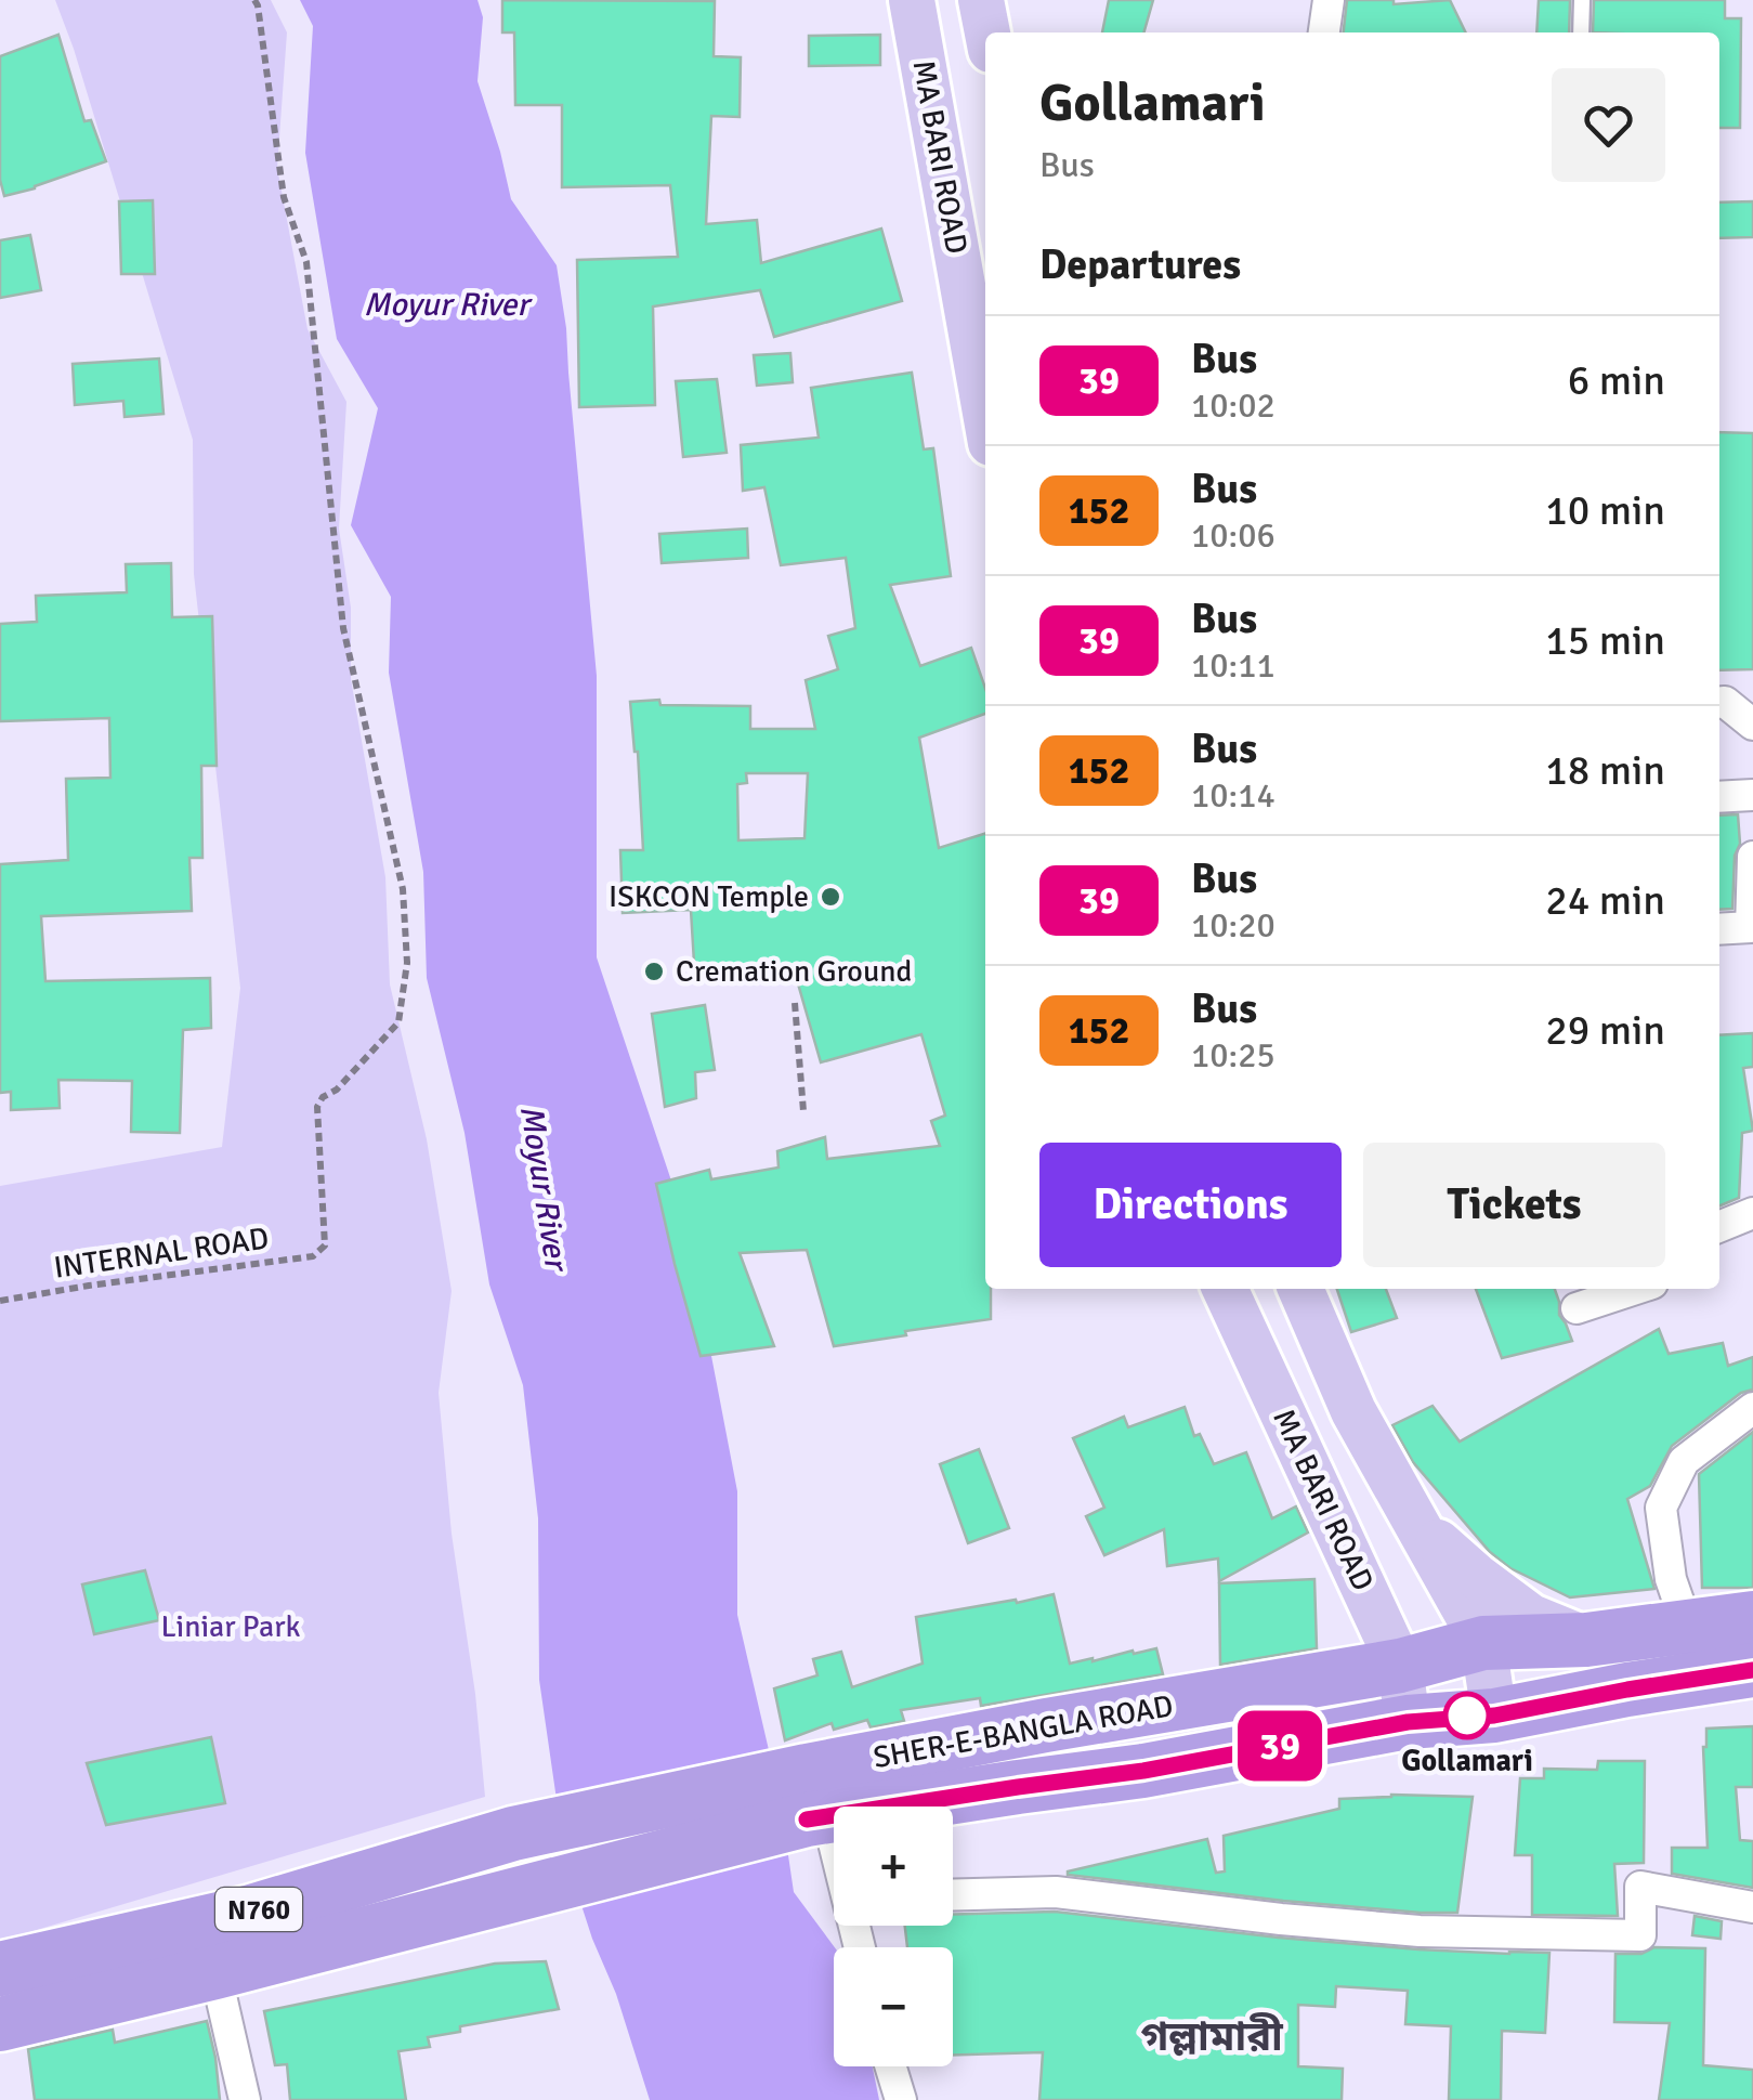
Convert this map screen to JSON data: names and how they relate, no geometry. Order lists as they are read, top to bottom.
{
  "streets": {
    "highway": ["SHER-E-BANGLA ROAD", "N760"],
    "main road": ["MA BARI ROAD"],
    "path": ["INTERNAL ROAD"]
  },
  "crossings": [
    ["MA BARI ROAD", "SHER-E-BANGLA ROAD"],
    ["SHER-E-BANGLA ROAD", "N760"]
  ],
  "districts": ["গল্লামারী"],
  "water": ["Moyur River"],
  "parks": ["Liniar Park"],
  "places": ["ISKCON Temple", "Cremation Ground", "Gollamari"],
  "lines": ["bus line 39"],
  "page": {
    "on_map": "39",
    "heading": [
      ["Gollamari", "Bus"],
      "Departures"
    ],
    "list": [
      {
        "mark": "39",
        "name": "Bus",
        "note": "10:02",
        "value": "6 min"
      },
      {
        "mark": "152",
        "name": "Bus",
        "note": "10:06",
        "value": "10 min"
      },
      {
        "mark": "39",
        "name": "Bus",
        "note": "10:11",
        "value": "15 min"
      },
      {
        "mark": "152",
        "name": "Bus",
        "note": "10:14",
        "value": "18 min"
      },
      {
        "mark": "39",
        "name": "Bus",
        "note": "10:20",
        "value": "24 min"
      },
      {
        "mark": "152",
        "name": "Bus",
        "note": "10:25",
        "value": "29 min"
      }
    ],
    "buttons": ["Directions", "Tickets"],
    "map_buttons": ["+", "−"]
  }
}
